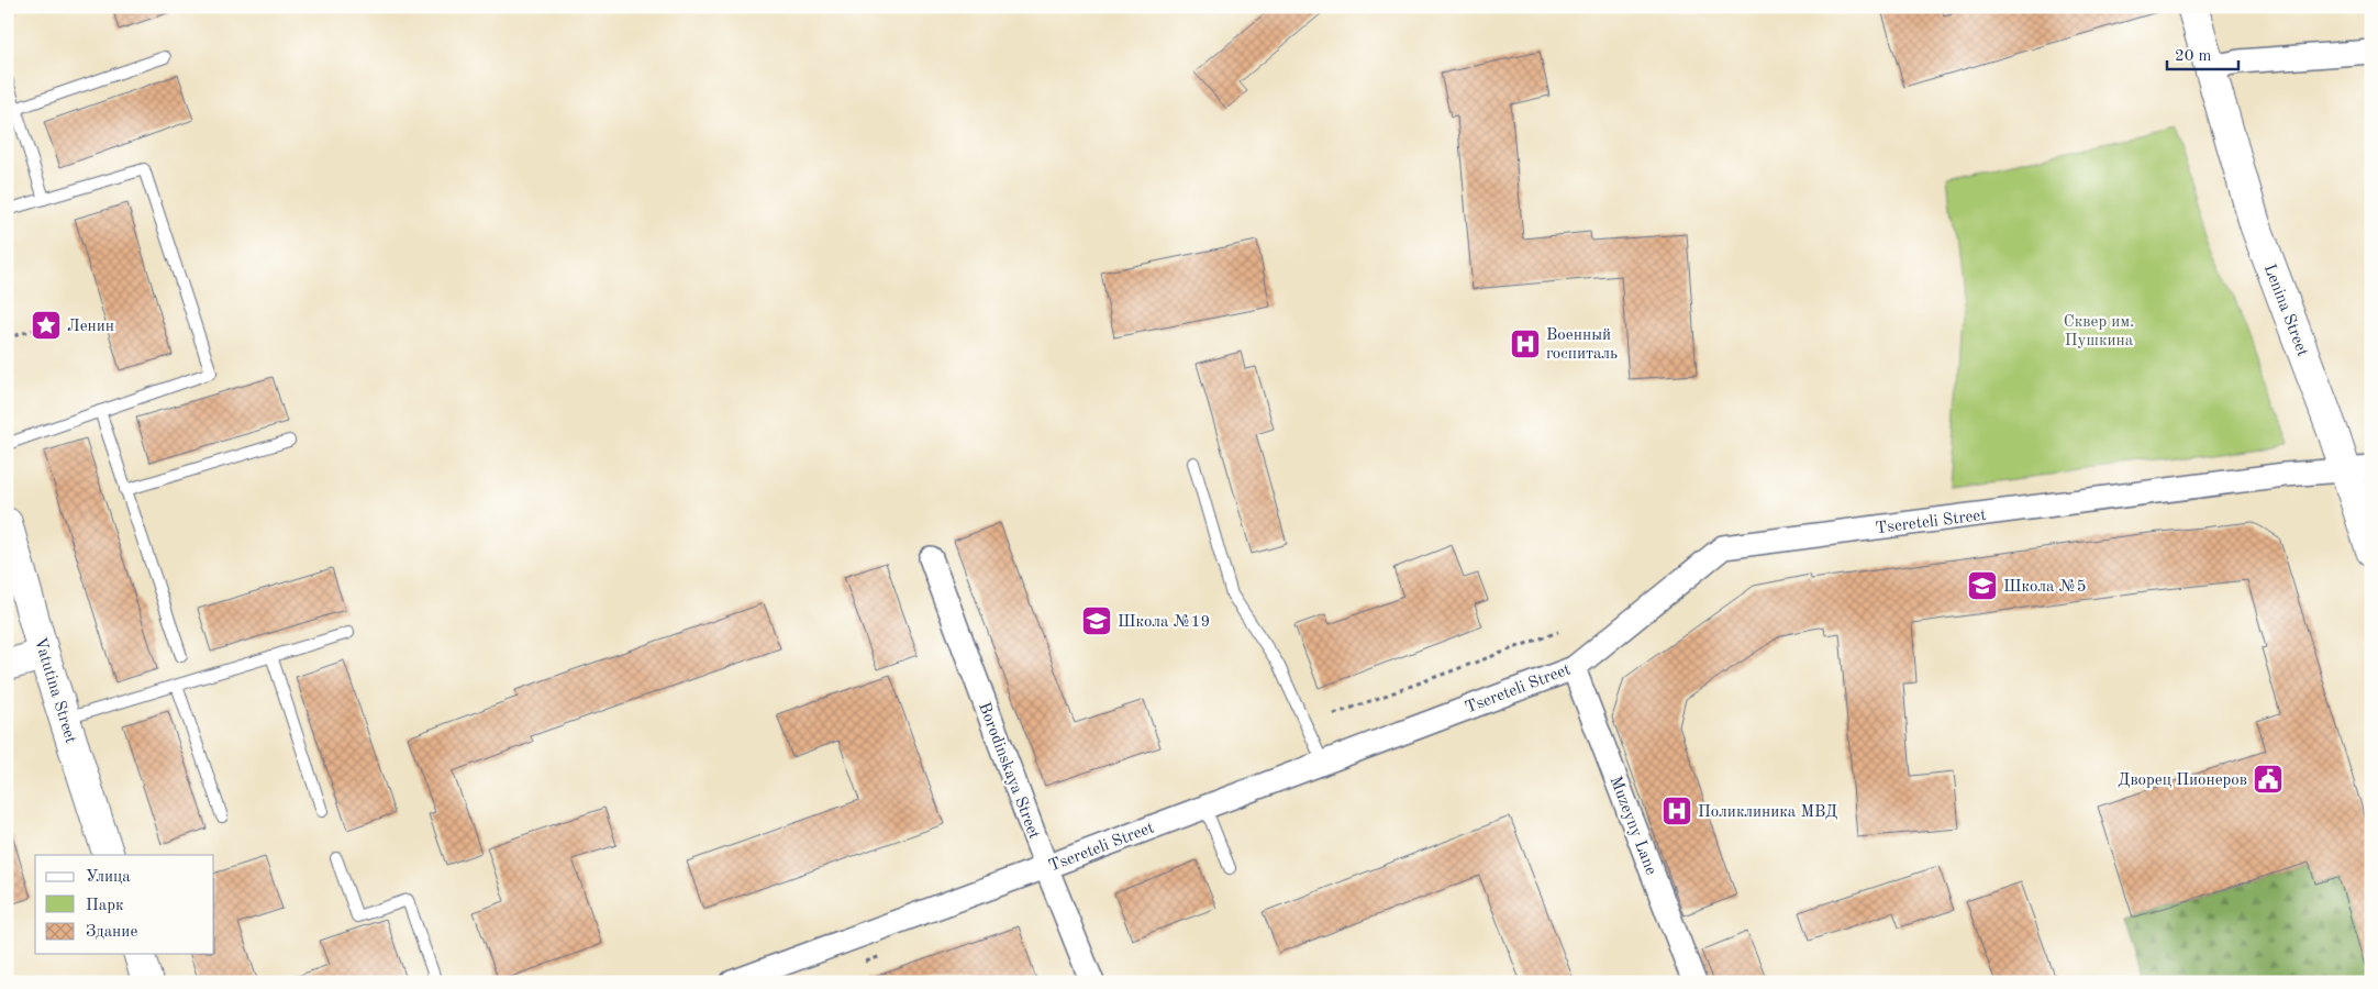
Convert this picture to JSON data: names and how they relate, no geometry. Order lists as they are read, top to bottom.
{
  "streets": {
    "main road": ["Lenina Street", "Vatutina Street"],
    "street": ["Tsereteli Street", "Borodinskaya Street", "Muzeyny Lane"]
  },
  "crossings": [
    ["Lenina Street", "Tsereteli Street"],
    ["Tsereteli Street", "Borodinskaya Street"],
    ["Tsereteli Street", "Muzeyny Lane"]
  ],
  "parks": ["Сквер им. Пушкина"],
  "places": {
    "place": ["Ленин"],
    "hospital": ["Военный госпиталь", "Поликлиника МВД"],
    "school or university": ["Школа №5", "Школа №19"],
    "public building": ["Дворец Пионеров"]
  },
  "legend": ["Улица", "Парк", "Здание"],
  "scale_bar": "20 m"
}
